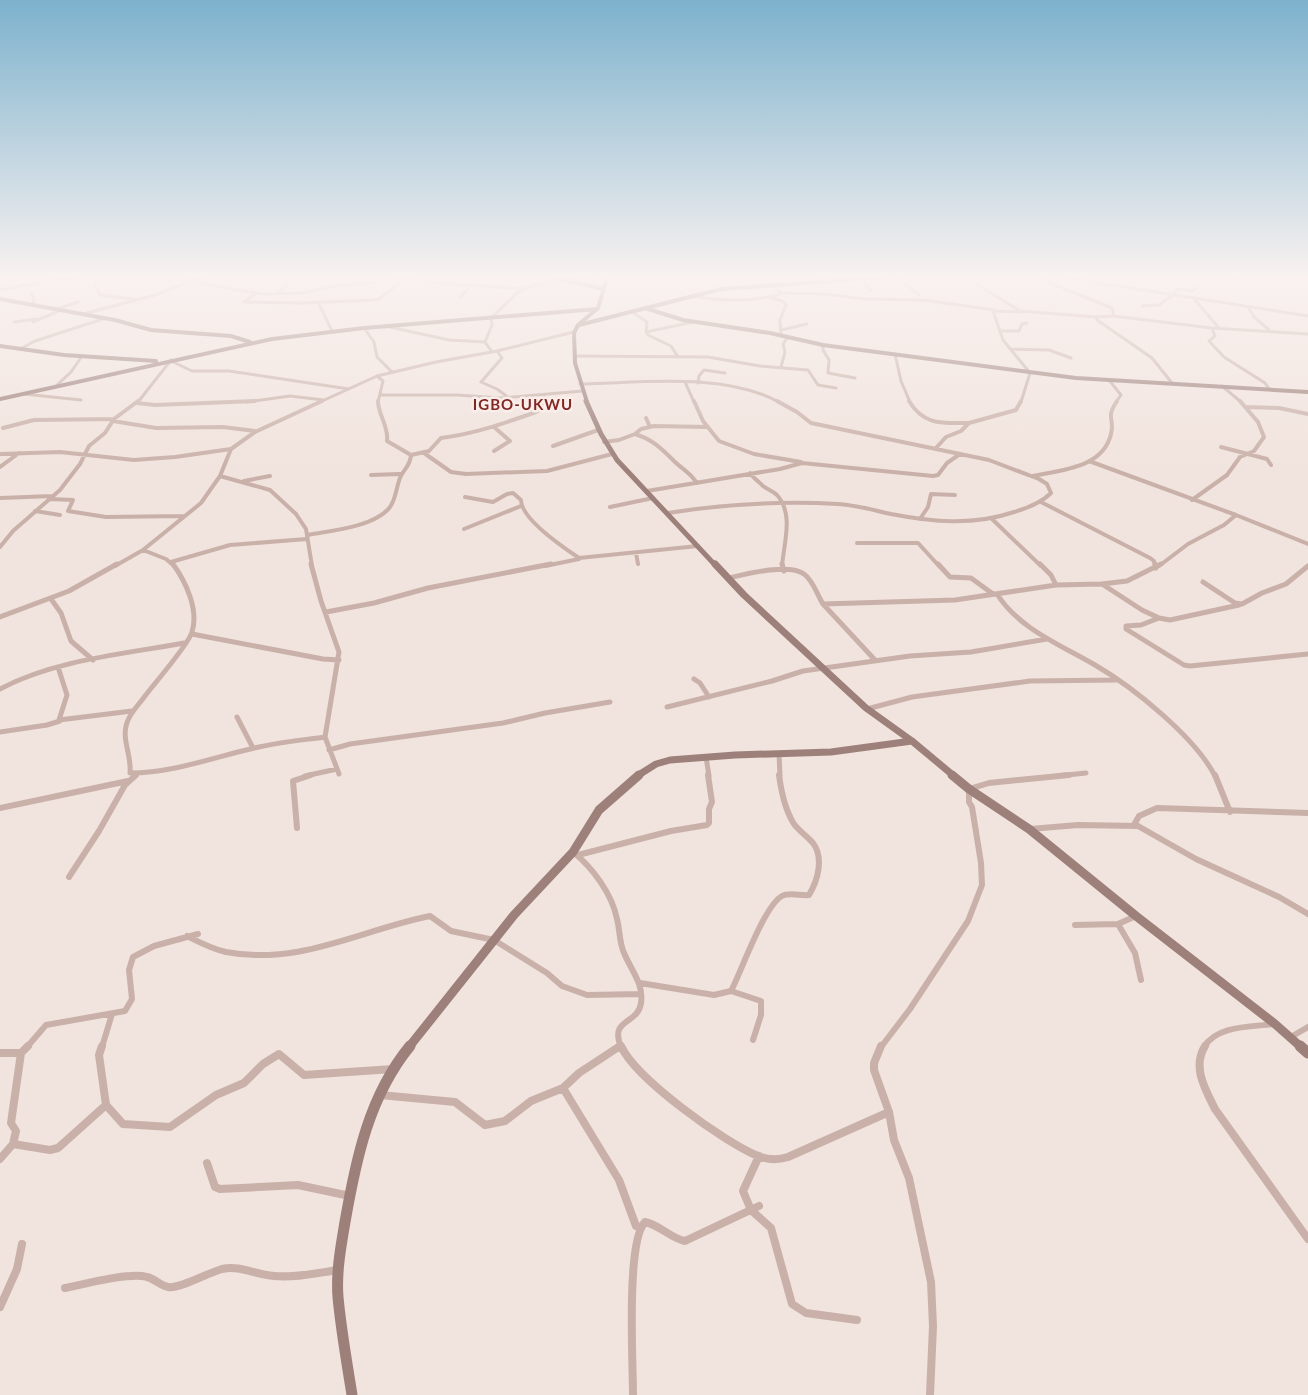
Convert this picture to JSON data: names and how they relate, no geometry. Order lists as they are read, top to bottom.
{
  "districts": ["IGBO-UKWU"]
}
